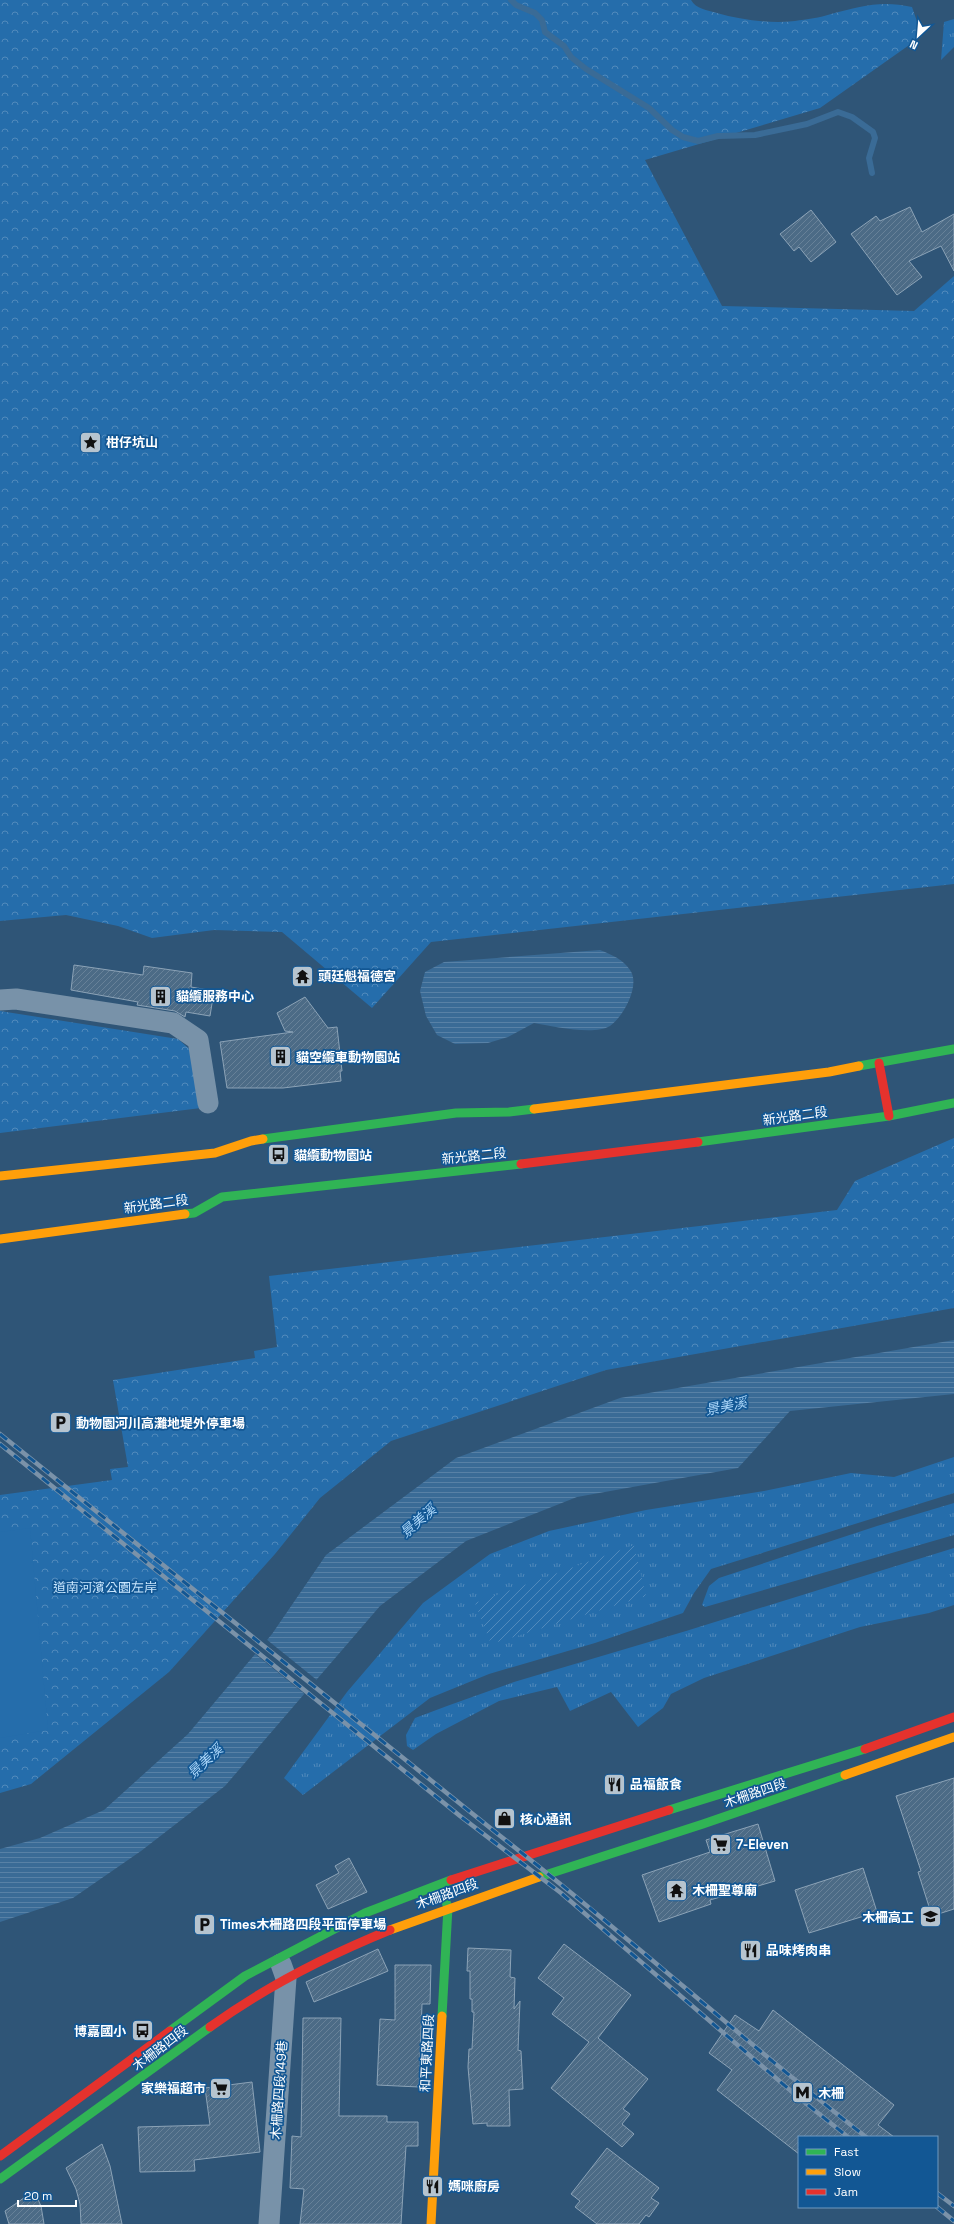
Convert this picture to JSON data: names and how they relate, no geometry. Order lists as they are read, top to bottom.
{
  "streets": {
    "main road": ["新光路二段", "木柵路四段", "和平東路四段"],
    "street": ["木柵路四段149巷"]
  },
  "crossings": [
    ["木柵路四段", "和平東路四段"],
    ["木柵路四段", "木柵路四段149巷"]
  ],
  "water": ["景美溪"],
  "parks": ["道南河濱公園左岸"],
  "places": {
    "place": ["柑仔坑山"],
    "temple": ["頭廷魁福德宮", "木柵聖尊廟"],
    "building": ["貓纜服務中心", "貓空纜車動物園站"],
    "bus stop": ["貓纜動物園站", "博嘉國小"],
    "parking": ["動物園河川高灘地堤外停車場", "Times木柵路四段平面停車場"],
    "restaurant": ["品福飯食", "品味烤肉串", "媽咪廚房"],
    "shop": ["核心通訊"],
    "supermarket": ["7-Eleven", "家樂福超市"],
    "school or university": ["木柵高工"],
    "metro station": ["木柵"]
  },
  "legend": ["Fast", "Slow", "Jam"],
  "scale_bar": "20 m",
  "north": "bottom left"
}
